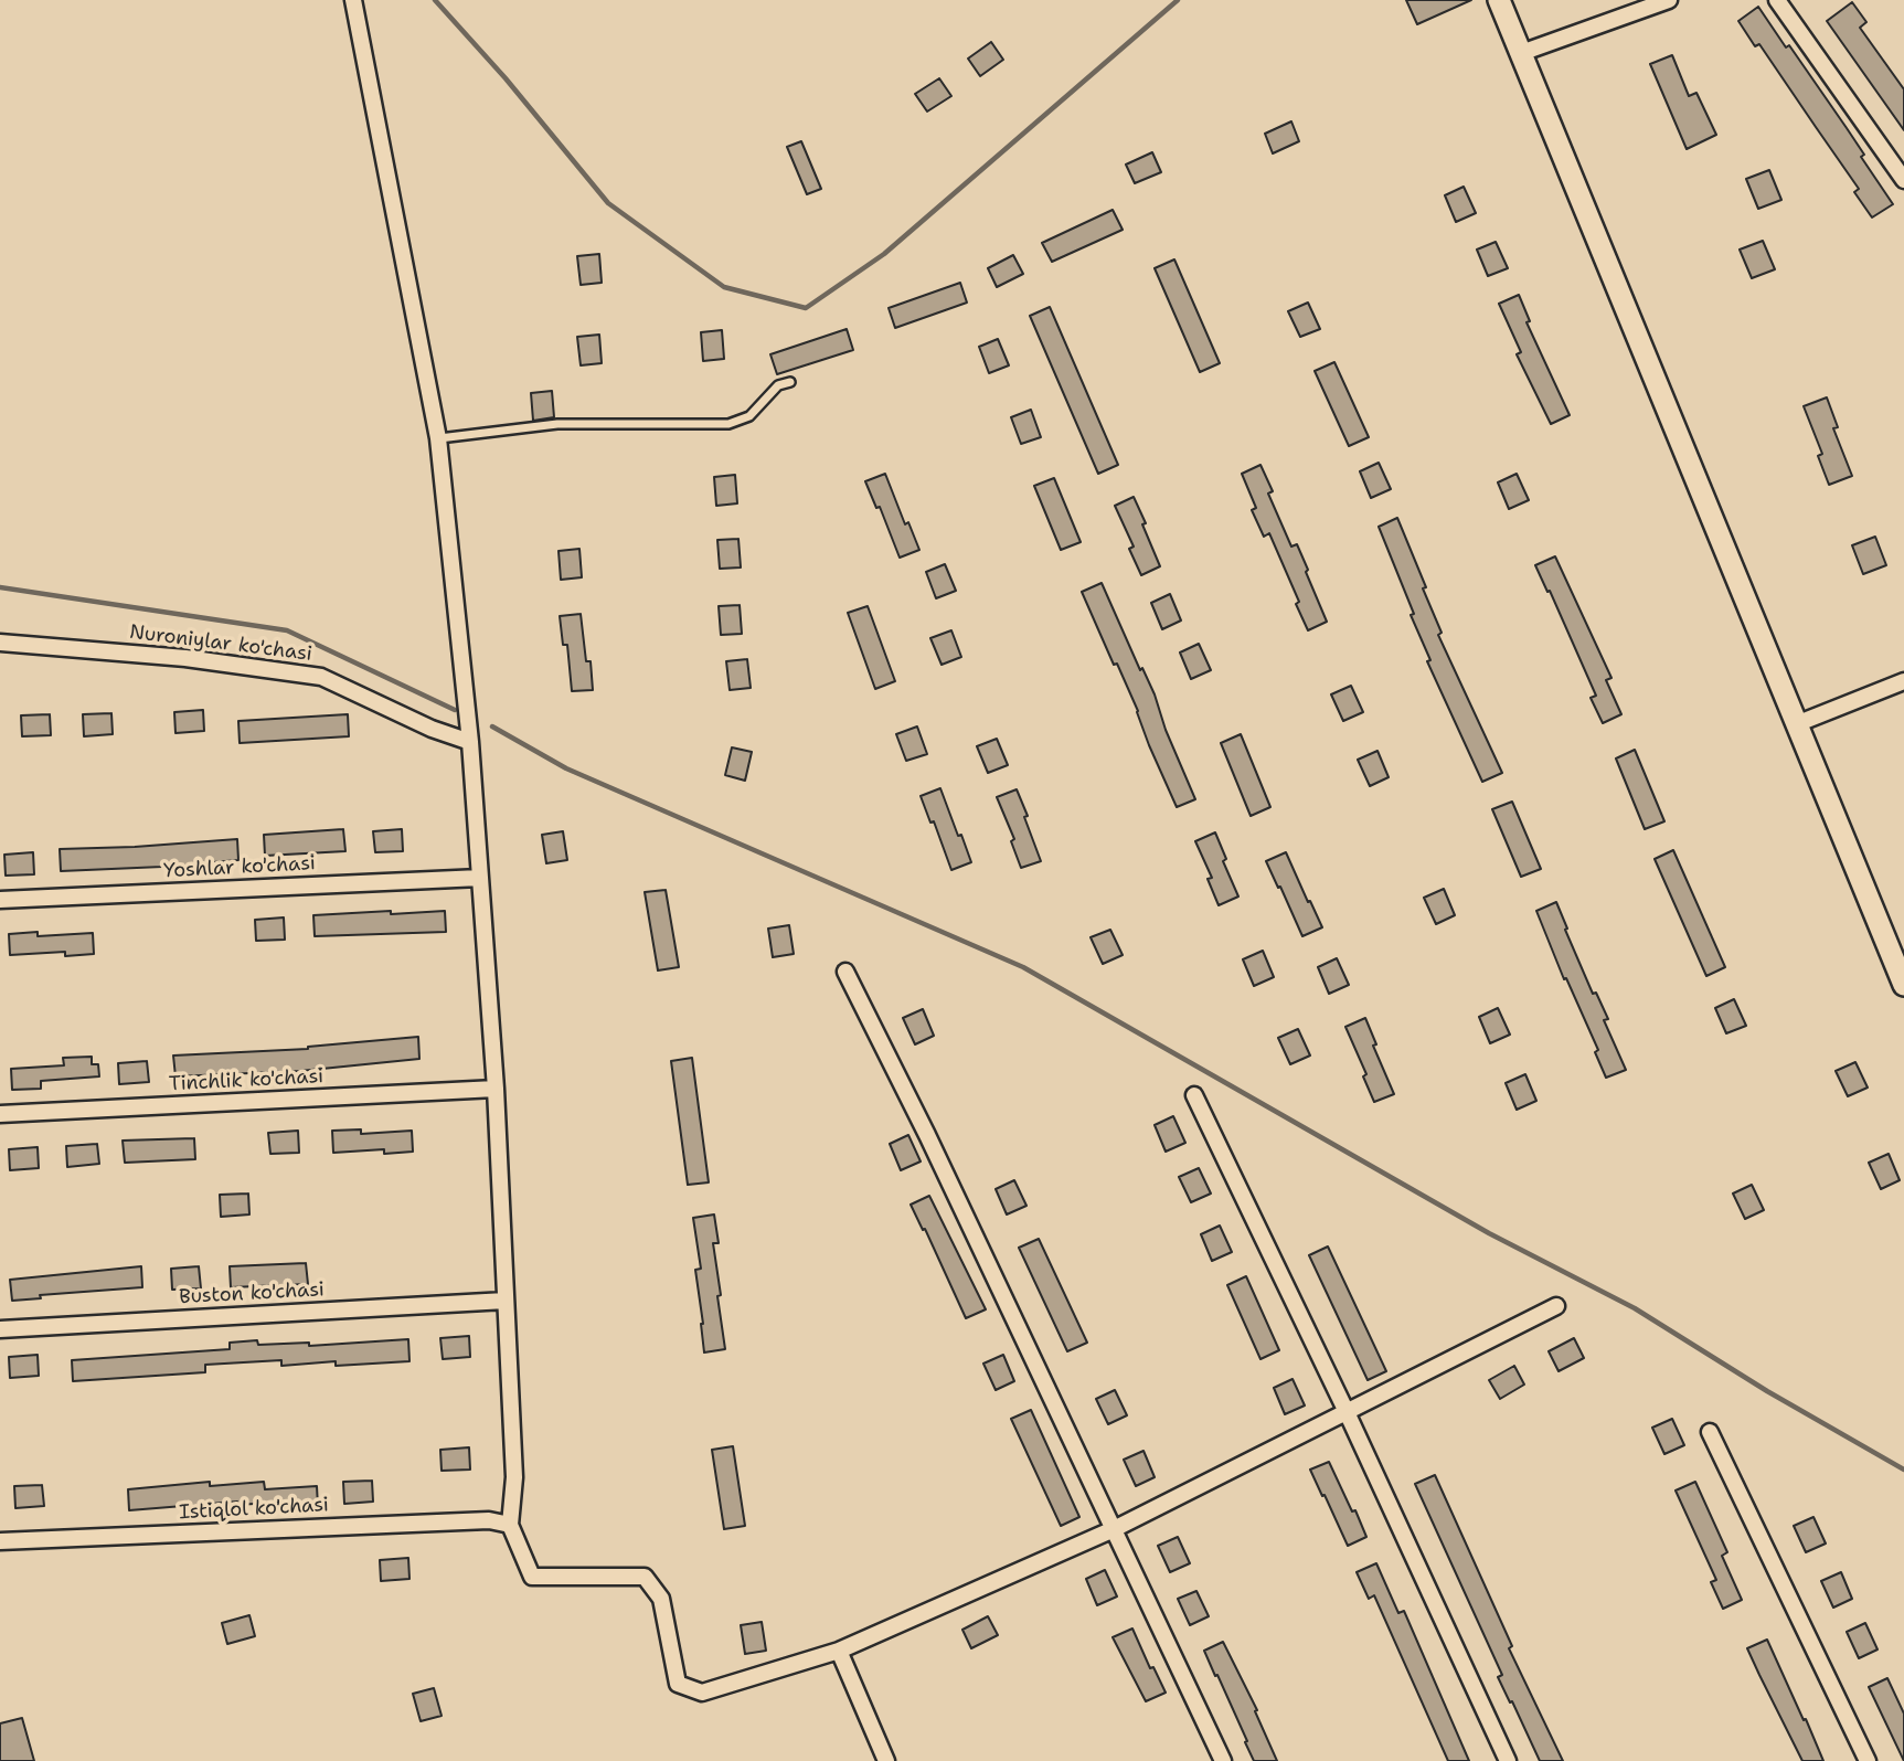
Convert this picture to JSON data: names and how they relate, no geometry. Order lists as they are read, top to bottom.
{
  "streets": {
    "street": [
      "Nuroniylar ko'chasi",
      "Yoshlar ko'chasi",
      "Tinchlik ko'chasi",
      "Buston ko'chasi",
      "Istiqlol ko'chasi"
    ]
  }
}
